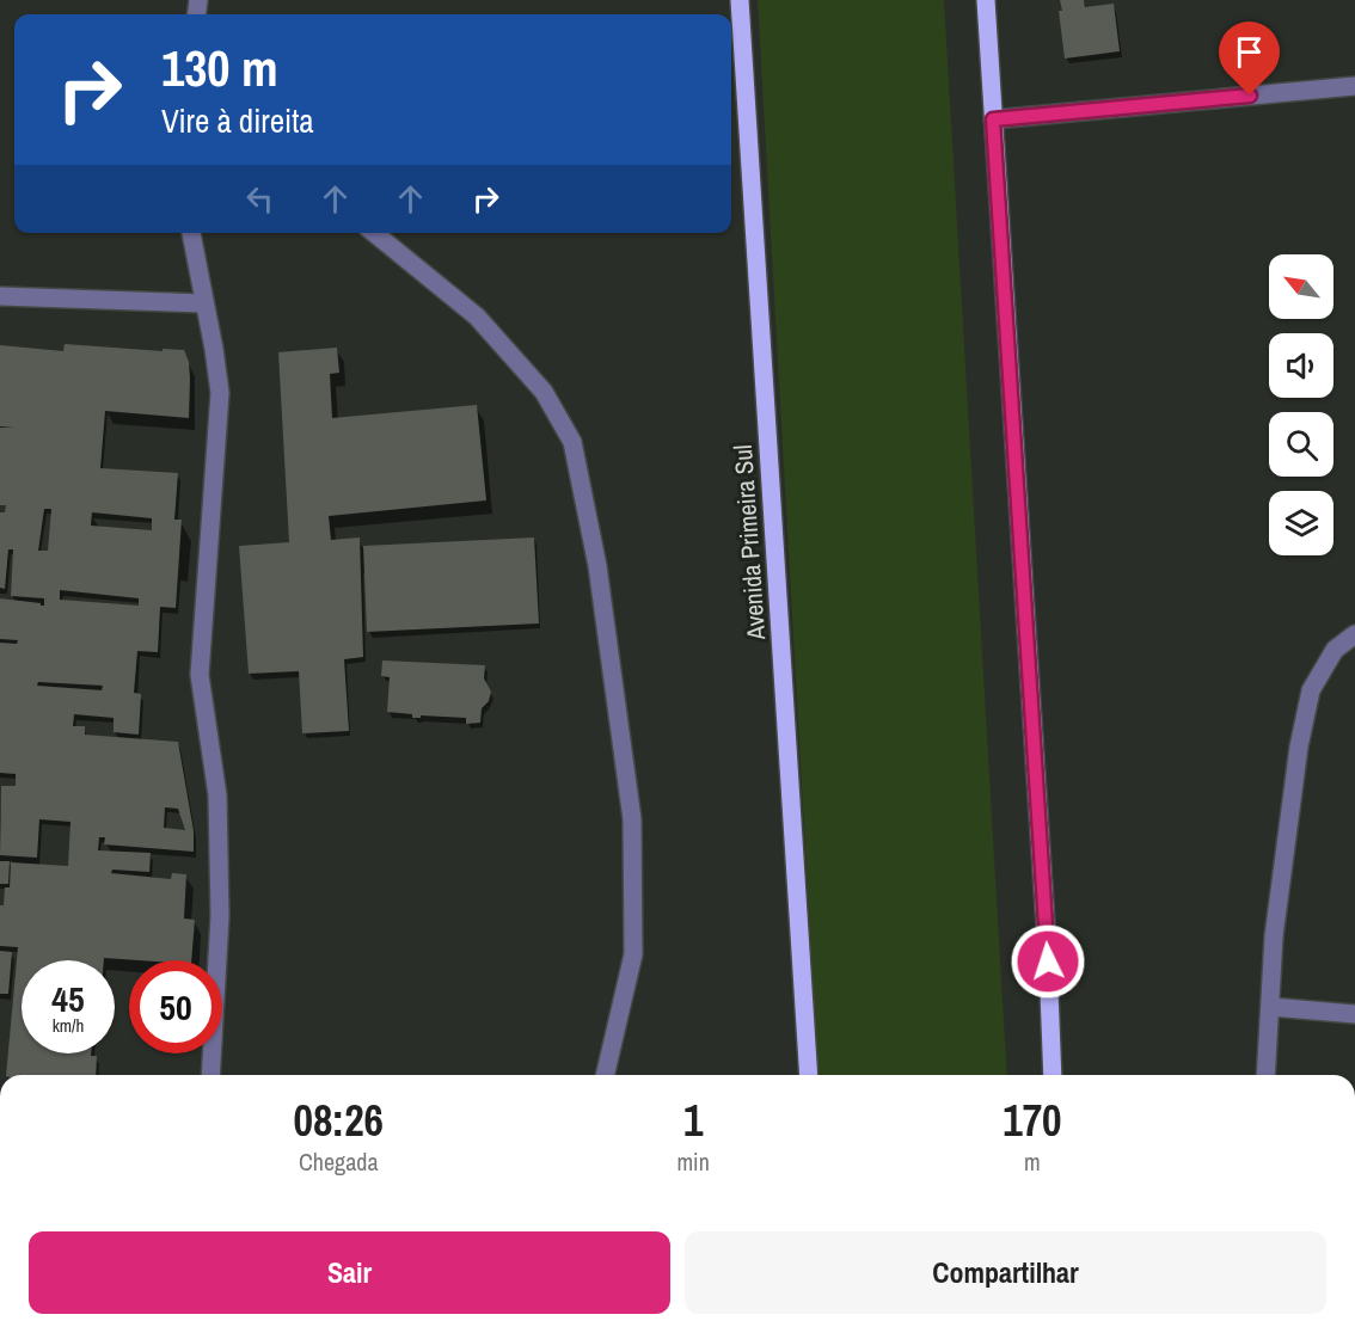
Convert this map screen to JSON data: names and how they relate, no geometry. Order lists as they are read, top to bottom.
{
  "streets": {
    "main road": ["Avenida Primeira Sul"]
  },
  "north": "top left",
  "page": {
    "turn": ["130 m", "Vire à direita"],
    "speed": "45 km/h",
    "limit": "50",
    "eta": [
      "08:26",
      "Chegada",
      "1",
      "min",
      "170",
      "m"
    ],
    "buttons": ["Sair", "Compartilhar"]
  }
}
